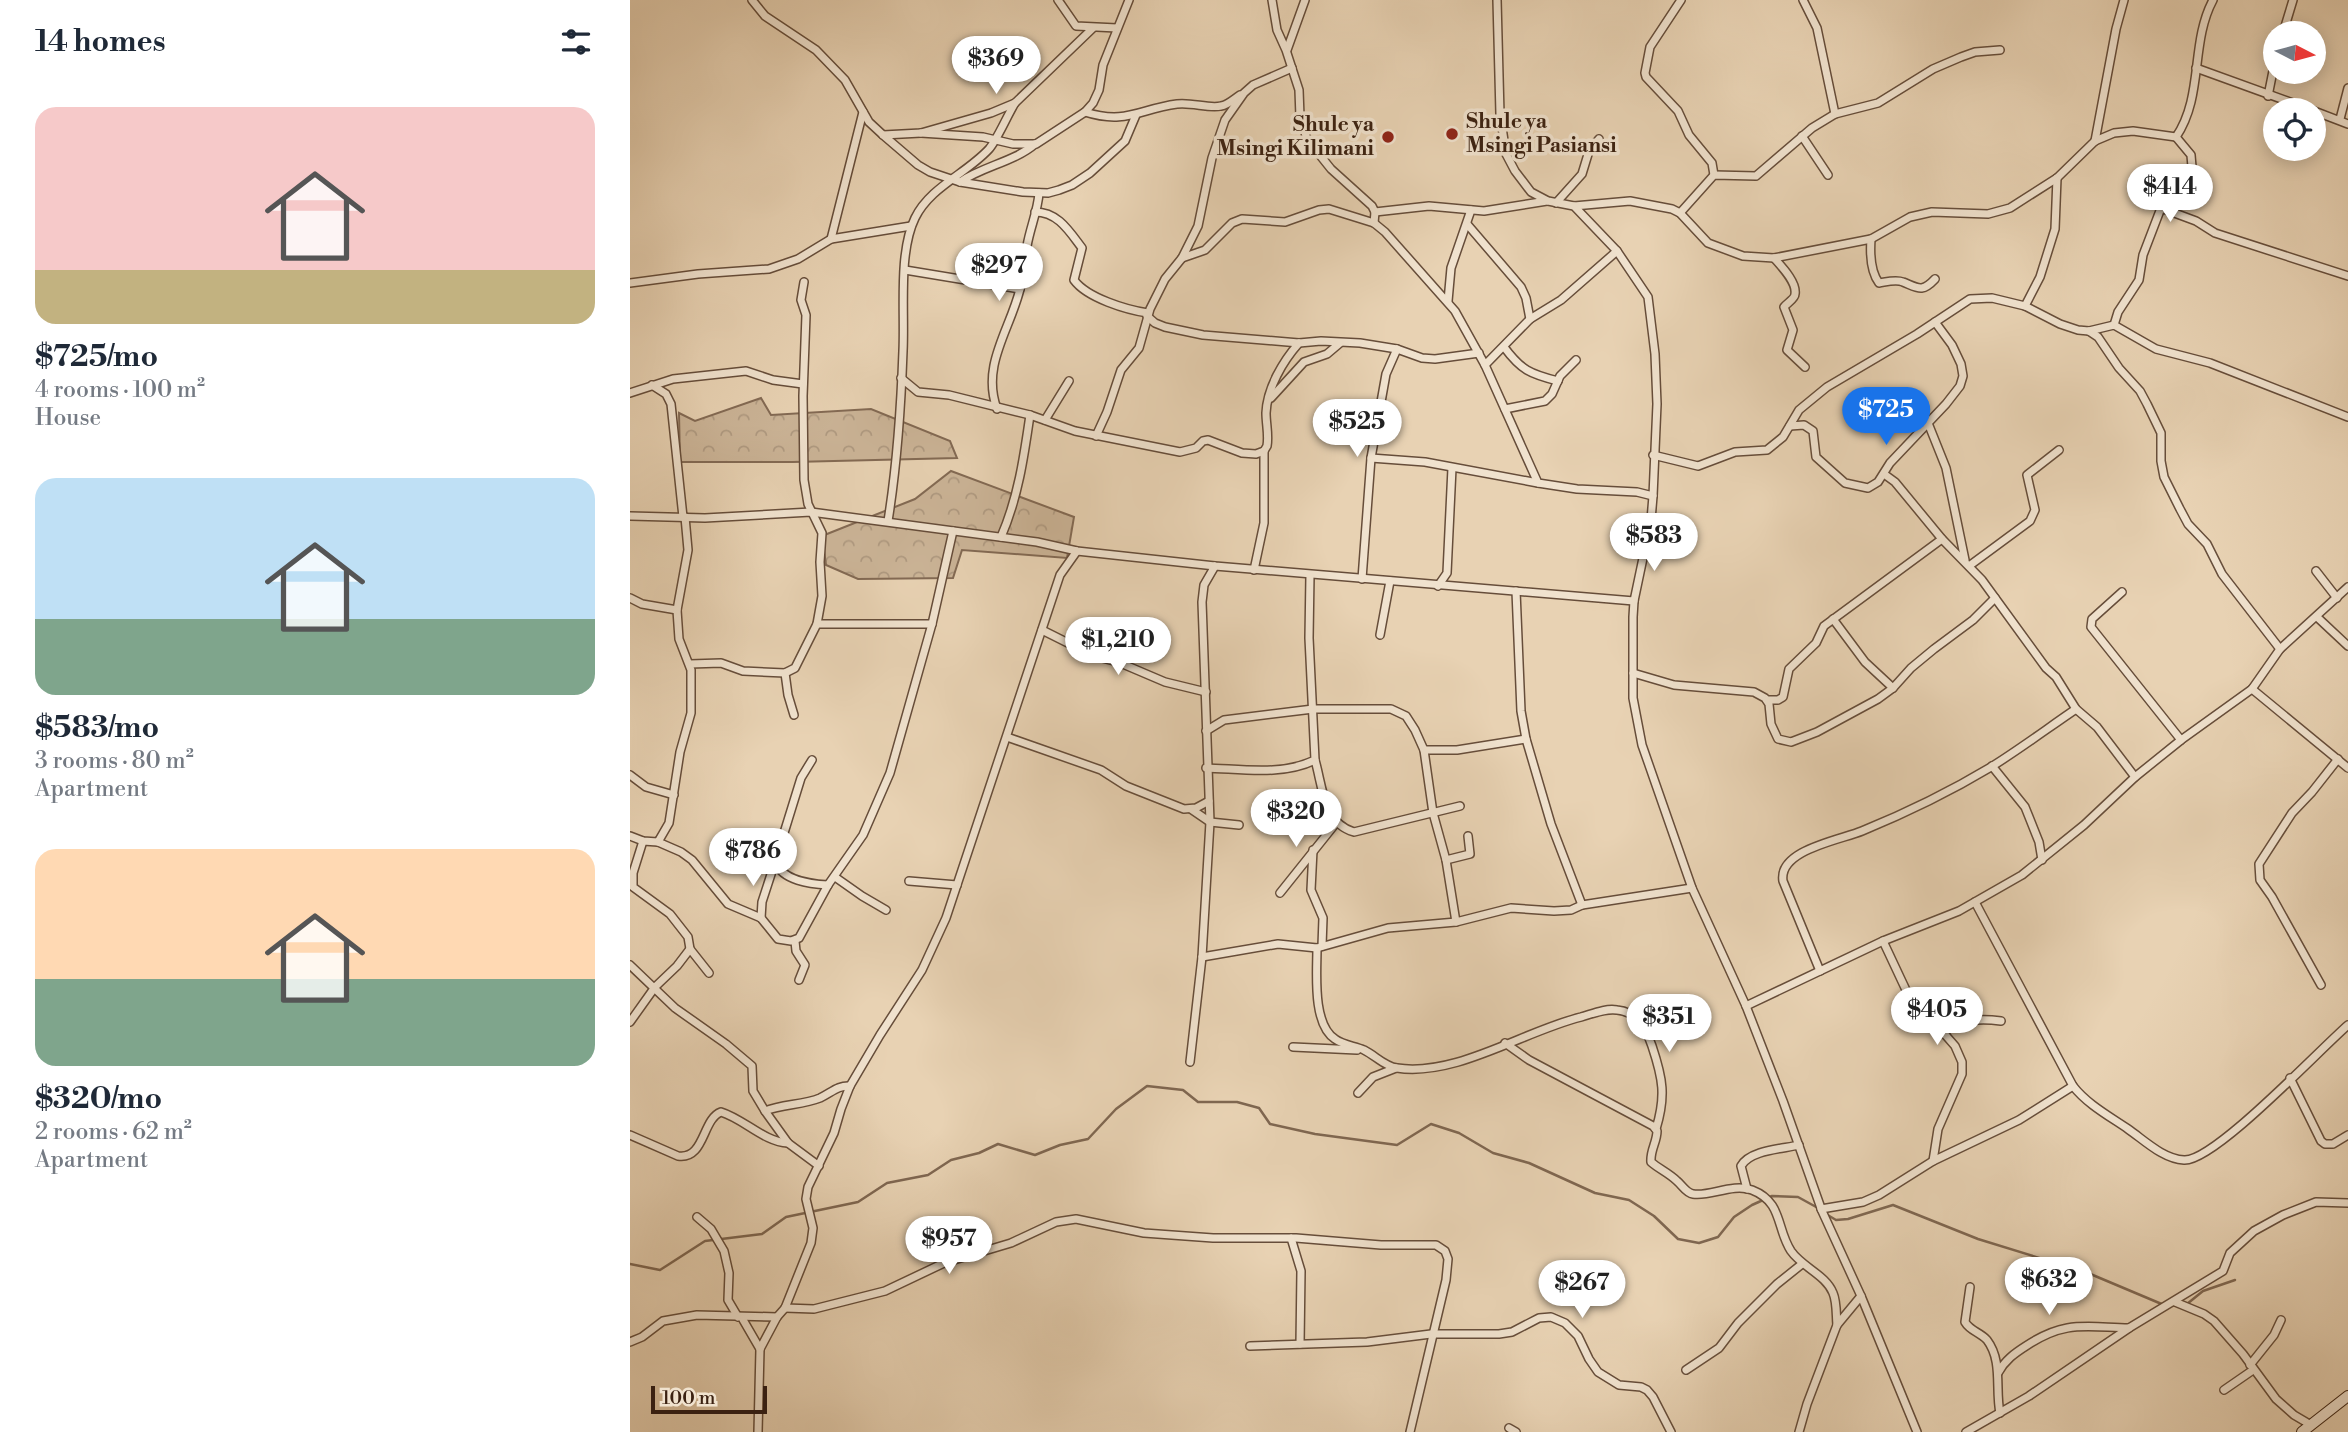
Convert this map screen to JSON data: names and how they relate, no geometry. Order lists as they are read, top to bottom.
{
  "places": ["Shule ya Msingi Pasiansi", "Shule ya Msingi Kilimani"],
  "scale_bar": "100 m",
  "north": "right",
  "page": {
    "heading": "14 homes",
    "price": [
      "$369",
      "$414",
      "$297",
      "$725",
      "$525",
      "$583",
      "$1,210",
      "$320",
      "$786",
      "$405",
      "$351",
      "$957",
      "$632",
      "$267"
    ],
    "list": [
      {
        "name": "$725/mo",
        "note": "4 rooms · 100 m² · House"
      },
      {
        "name": "$583/mo",
        "note": "3 rooms · 80 m² · Apartment"
      },
      {
        "name": "$320/mo",
        "note": "2 rooms · 62 m² · Apartment"
      }
    ],
    "scale": "100 m"
  }
}
